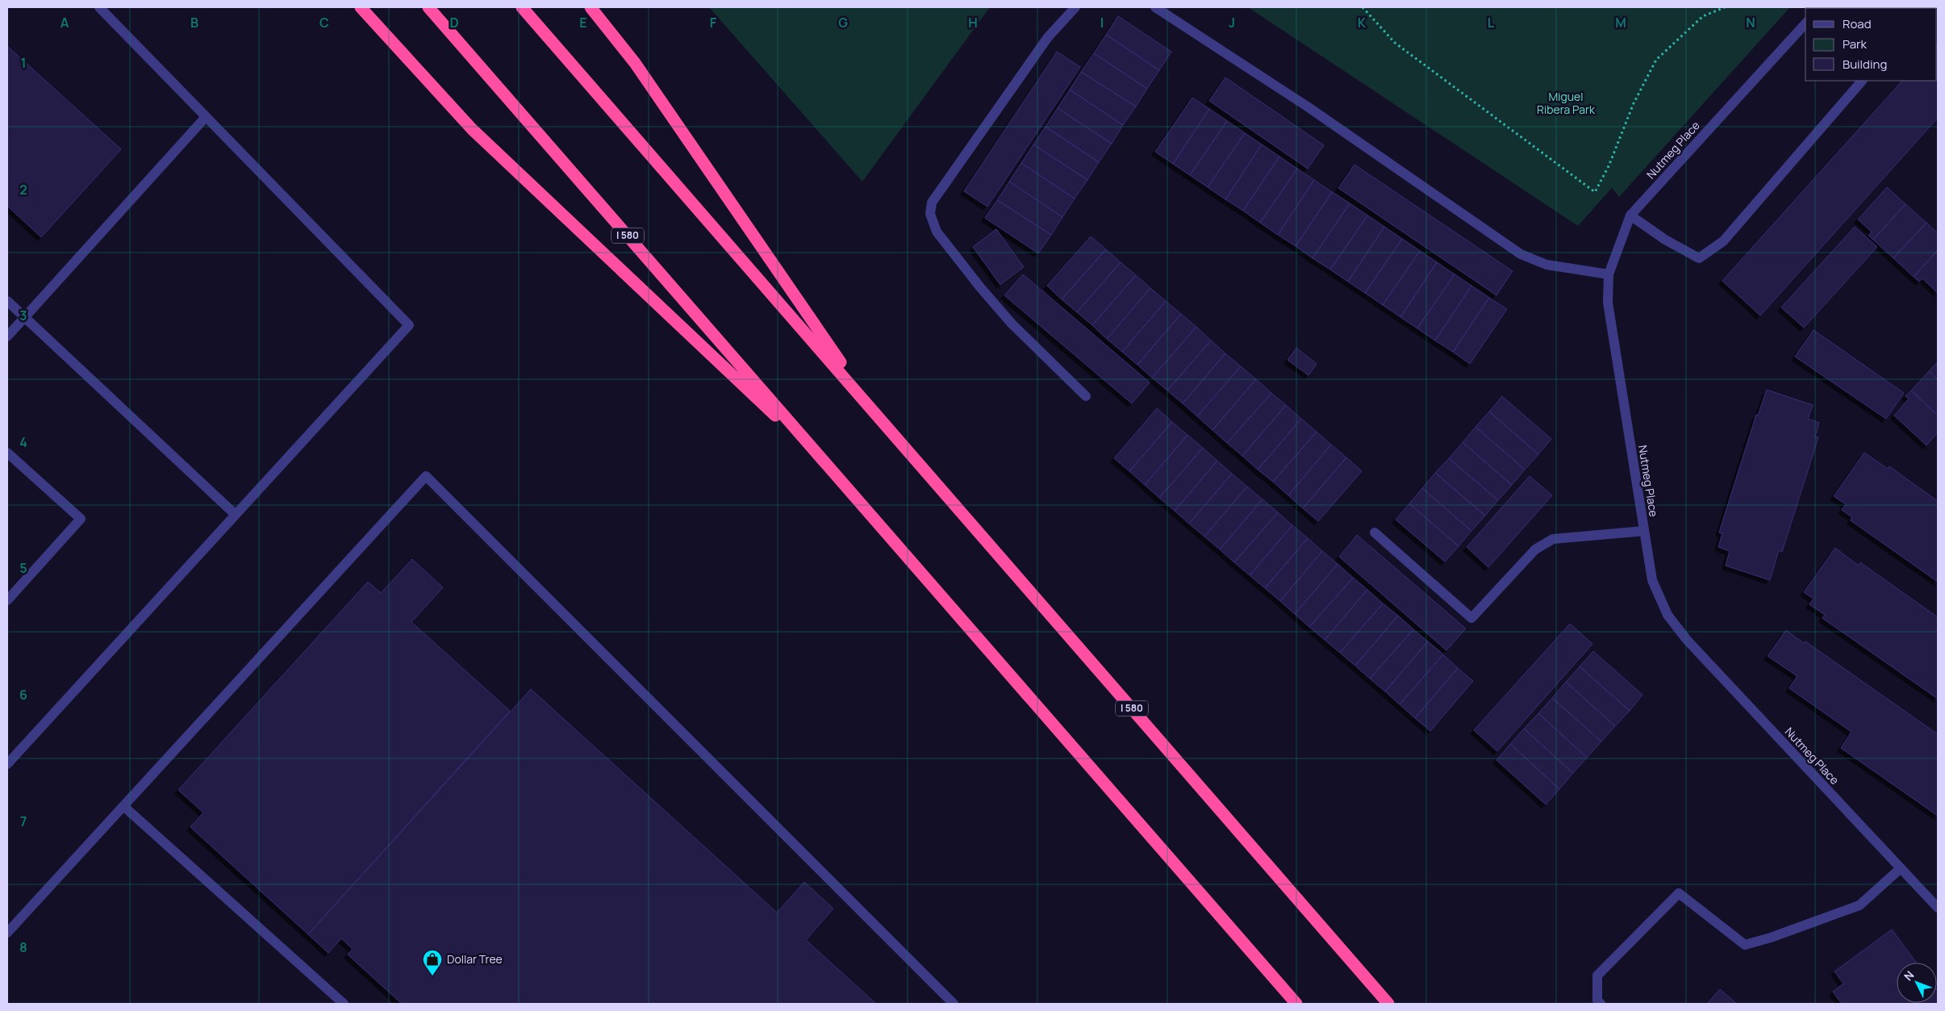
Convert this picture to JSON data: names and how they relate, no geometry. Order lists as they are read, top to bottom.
{
  "streets": {
    "highway": ["I 580"],
    "street": ["Nutmeg Place"]
  },
  "parks": ["Miguel Ribera Park"],
  "places": {
    "shop": ["Dollar Tree"]
  },
  "legend": ["Road", "Park", "Building"],
  "north": "top left",
  "grid": {
    "columns": [
      "A",
      "B",
      "C",
      "D",
      "E",
      "F",
      "G",
      "H",
      "I",
      "J",
      "K",
      "L",
      "M",
      "N"
    ],
    "rows": [
      "1",
      "2",
      "3",
      "4",
      "5",
      "6",
      "7",
      "8"
    ]
  }
}
